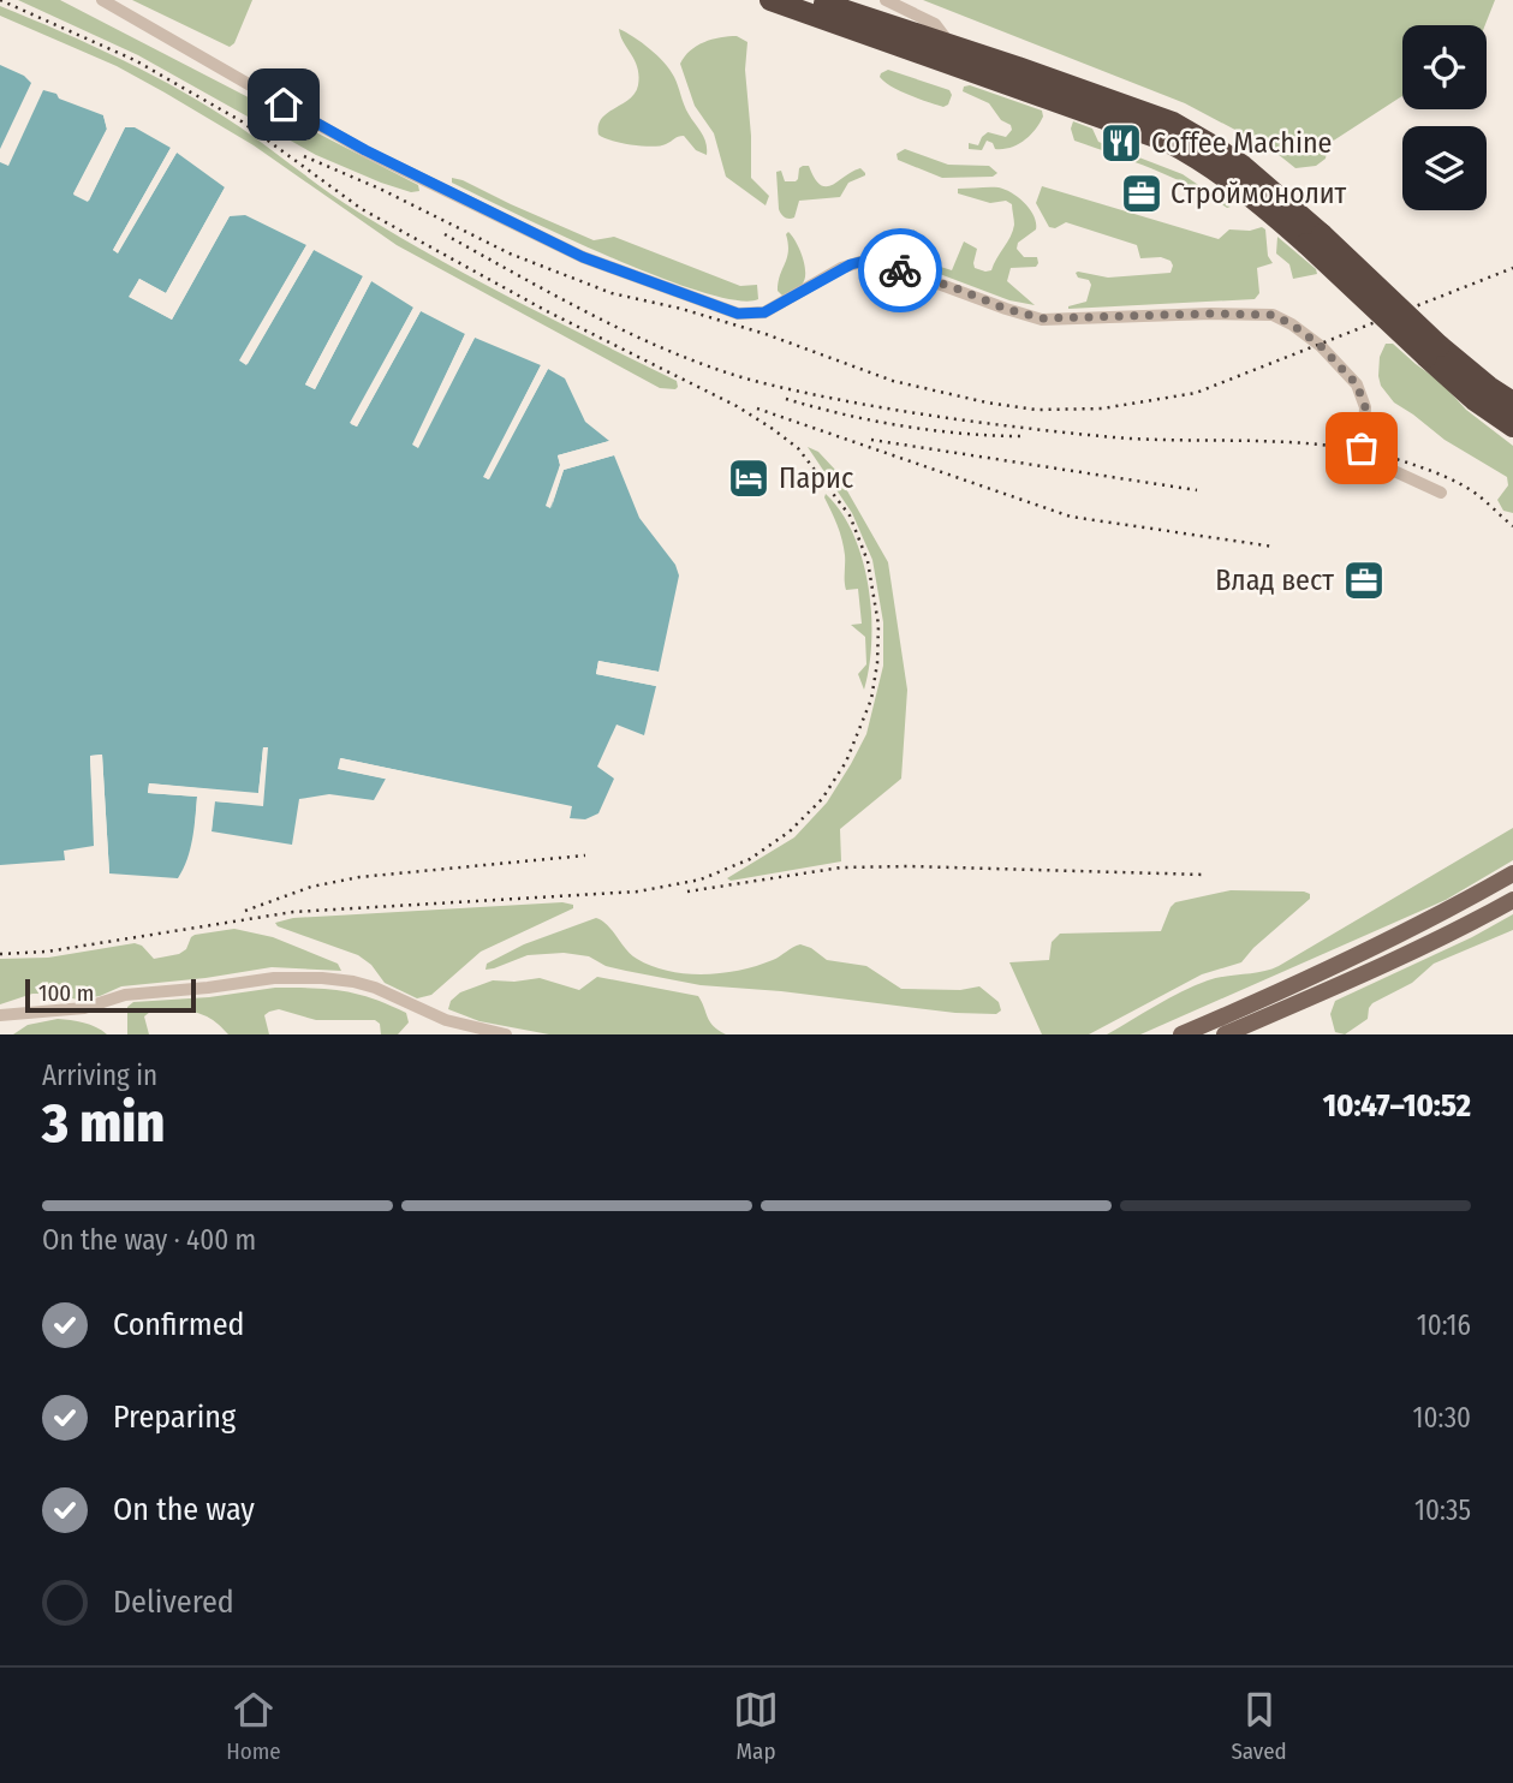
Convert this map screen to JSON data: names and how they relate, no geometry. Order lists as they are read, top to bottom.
{
  "places": {
    "restaurant": ["Coffee Machine"],
    "office": ["Строймонолит", "Влад вест"],
    "hotel": ["Парис"]
  },
  "scale_bar": "100 m",
  "page": {
    "scale": "100 m",
    "heading": ["3 min", "Arriving in", "10:47–10:52"],
    "bar": "On the way · 400 m",
    "list": [
      ["Confirmed", "10:16"],
      ["Preparing", "10:30"],
      ["On the way", "10:35"],
      "Delivered"
    ],
    "tabs": ["Home", "Map", "Saved"]
  }
}
